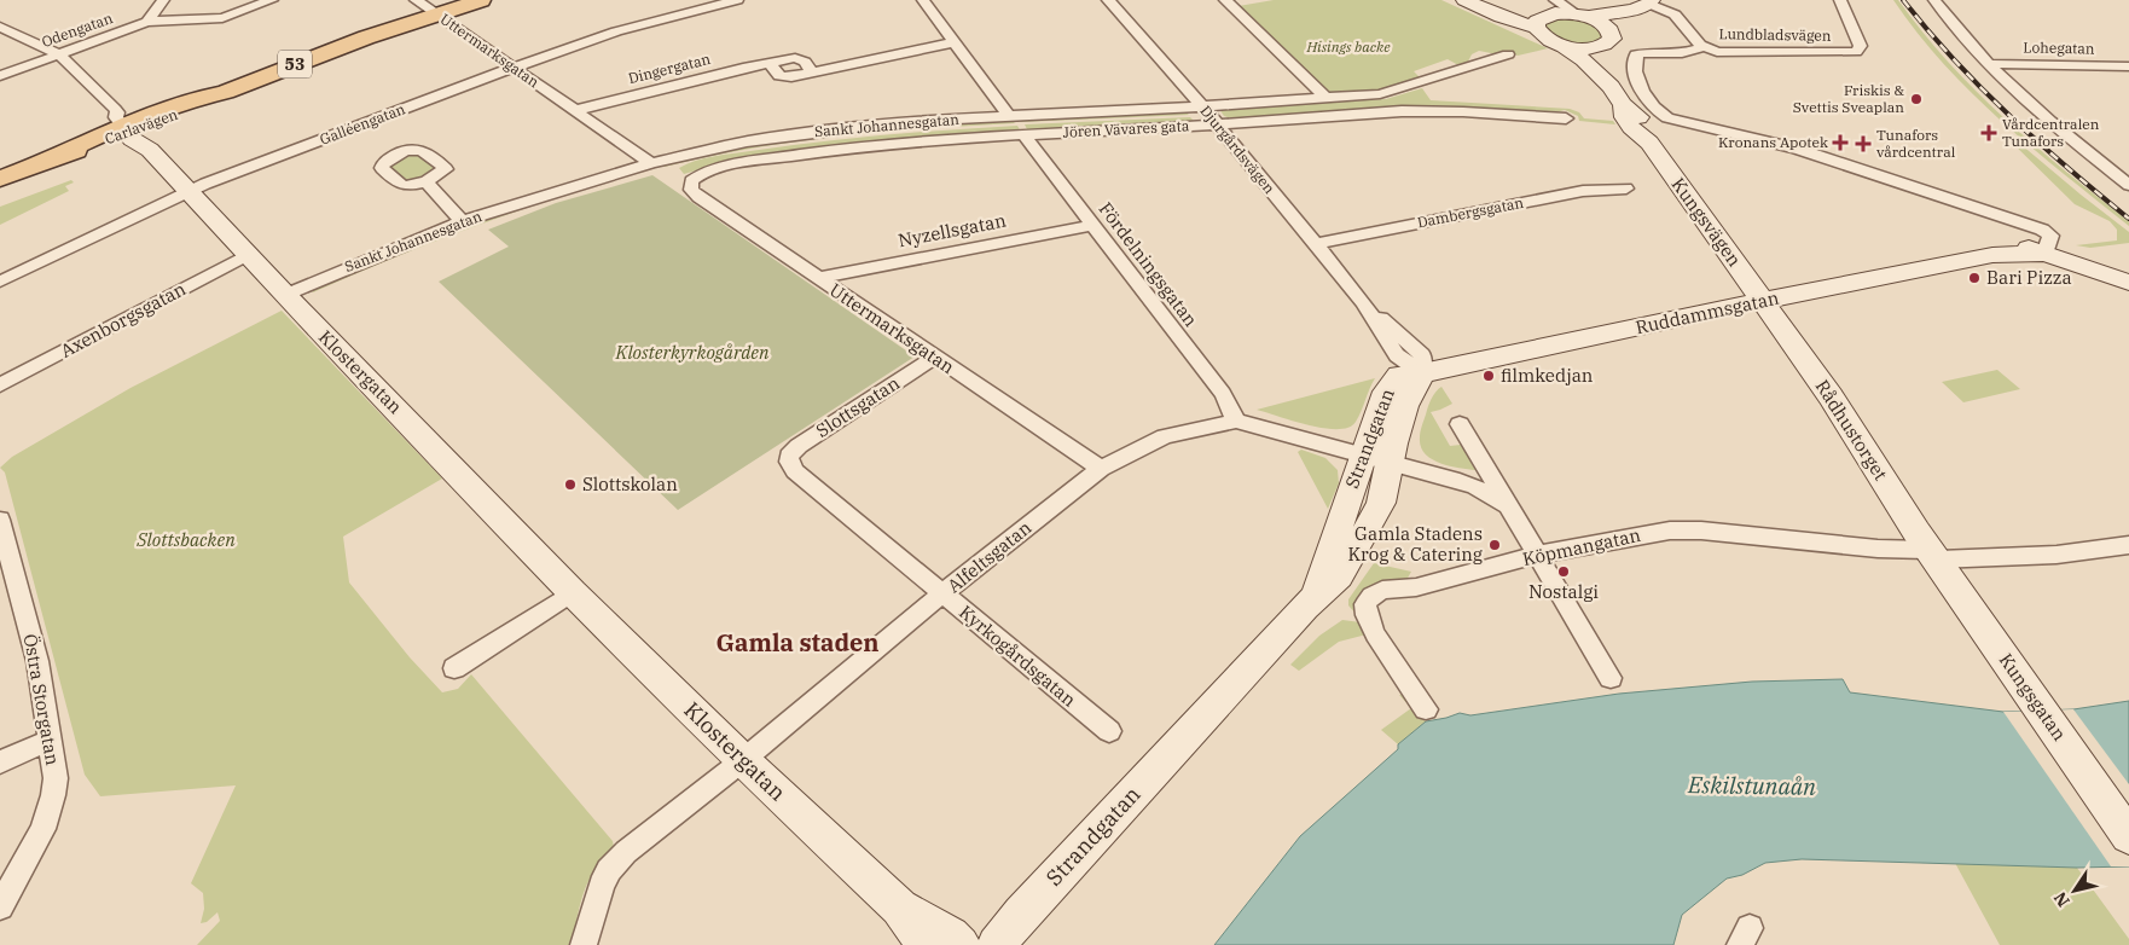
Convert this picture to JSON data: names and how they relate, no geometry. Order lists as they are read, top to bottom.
{
  "streets": {
    "main road": ["53", "Carlavägen"],
    "street": [
      "Odengatan",
      "Lundbladsvägen",
      "Lohegatan",
      "Uttermarksgatan",
      "Dingergatan",
      "Galléengatan",
      "Sankt Johannesgatan",
      "Jören Vävares gata",
      "Djurgårdsvägen",
      "Dambergsgatan",
      "Kungsvägen",
      "Nyzellsgatan",
      "Fördelningsgatan",
      "Ruddammsgatan",
      "Axenborgsgatan",
      "Klostergatan",
      "Slottsgatan",
      "Rådhustorget",
      "Strandgatan",
      "Köpmangatan",
      "Alfeltsgatan",
      "Kyrkogårdsgatan",
      "Kungsgatan",
      "Östra Storgatan"
    ]
  },
  "crossings": [
    ["Odengatan", "Klostergatan"],
    ["Uttermarksgatan", "Dingergatan"],
    ["Uttermarksgatan", "Galléengatan"],
    ["Uttermarksgatan", "Sankt Johannesgatan"],
    ["Uttermarksgatan", "Carlavägen"],
    ["Uttermarksgatan", "Jören Vävares gata"],
    ["Uttermarksgatan", "Nyzellsgatan"],
    ["Uttermarksgatan", "Slottsgatan"],
    ["Uttermarksgatan", "Alfeltsgatan"],
    ["Galléengatan", "Klostergatan"],
    ["Sankt Johannesgatan", "Djurgårdsvägen"],
    ["Sankt Johannesgatan", "Klostergatan"],
    ["Carlavägen", "Klostergatan"],
    ["Jören Vävares gata", "Djurgårdsvägen"],
    ["Jören Vävares gata", "Fördelningsgatan"],
    ["Djurgårdsvägen", "Dambergsgatan"],
    ["Djurgårdsvägen", "Ruddammsgatan"],
    ["Djurgårdsvägen", "Strandgatan"],
    ["Kungsvägen", "Ruddammsgatan"],
    ["Kungsvägen", "Rådhustorget"],
    ["Nyzellsgatan", "Fördelningsgatan"],
    ["Fördelningsgatan", "Alfeltsgatan"],
    ["Ruddammsgatan", "Rådhustorget"],
    ["Ruddammsgatan", "Strandgatan"],
    ["Axenborgsgatan", "Klostergatan"],
    ["Klostergatan", "Alfeltsgatan"],
    ["Slottsgatan", "Kyrkogårdsgatan"],
    ["Rådhustorget", "Köpmangatan"],
    ["Rådhustorget", "Kungsgatan"],
    ["Strandgatan", "Alfeltsgatan"],
    ["Köpmangatan", "Kungsgatan"],
    ["Alfeltsgatan", "Kyrkogårdsgatan"]
  ],
  "districts": ["Gamla staden"],
  "water": ["Eskilstunaån"],
  "parks": ["Hisings backe", "Klosterkyrkogården", "Slottsbacken"],
  "places": {
    "other": [
      "Friskis & Svettis Sveaplan",
      "Bari Pizza",
      "filmkedjan",
      "Slottskolan",
      "Gamla Stadens Krog & Catering",
      "Nostalgi"
    ],
    "health": ["Vårdcentralen Tunafors", "Kronans Apotek", "Tunafors vårdcentral"]
  },
  "north": "bottom left"
}
